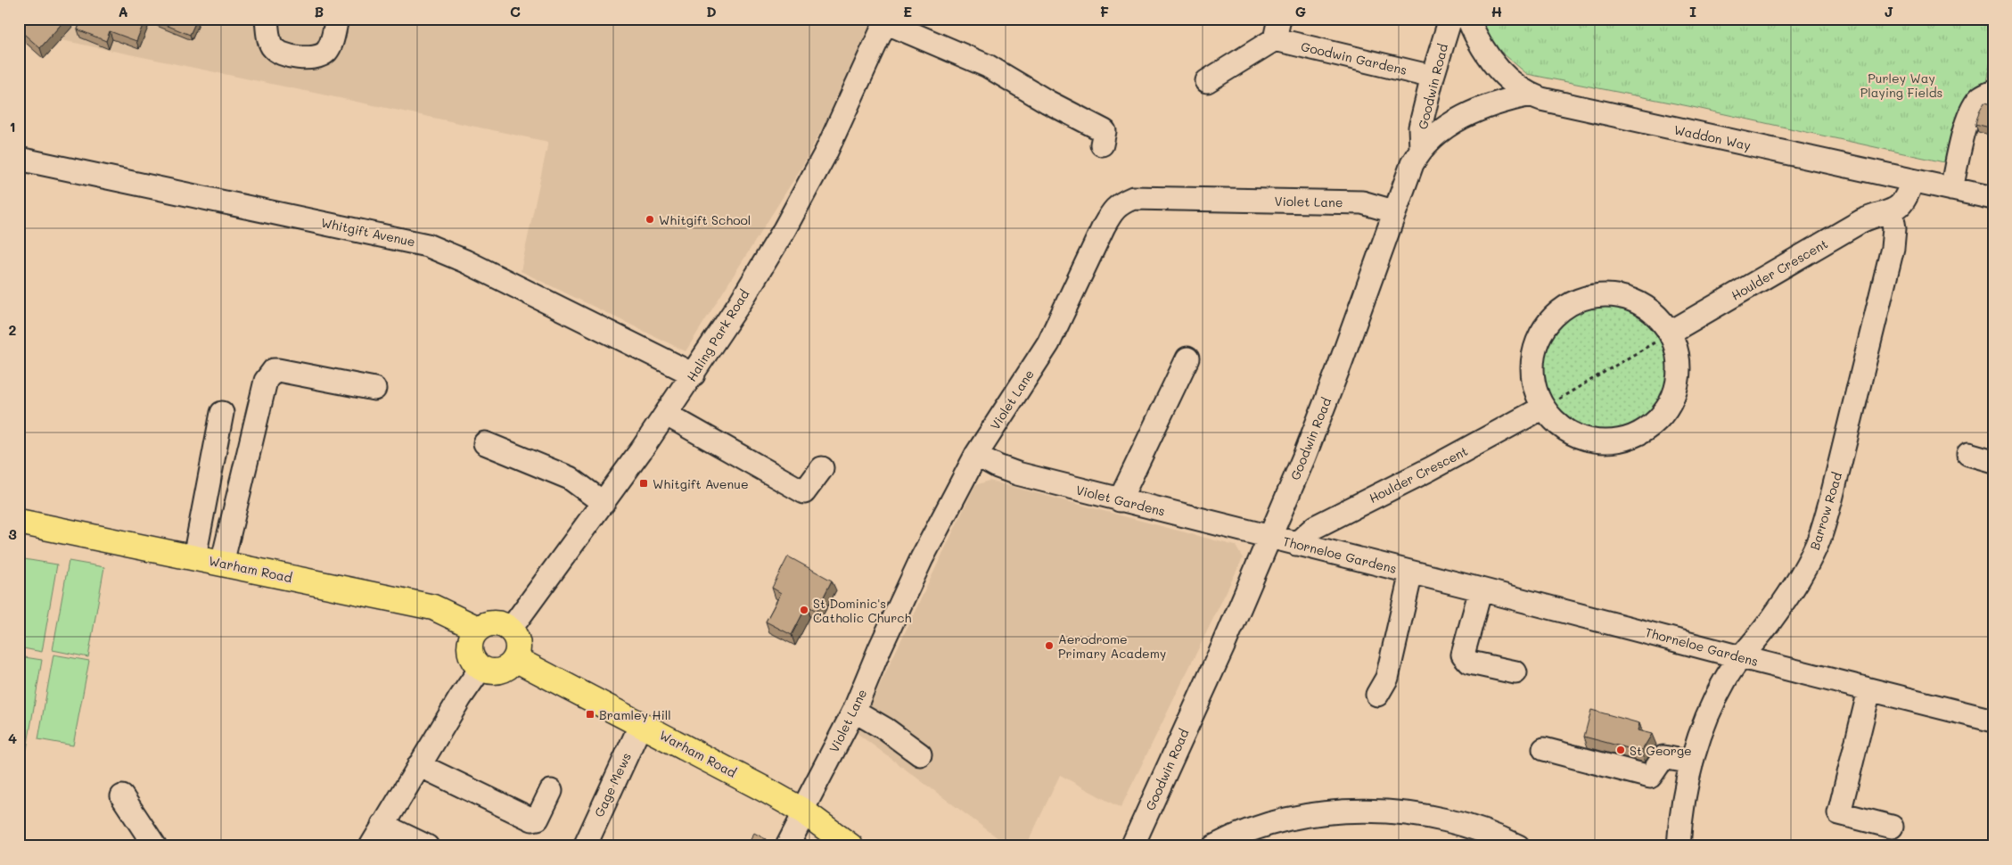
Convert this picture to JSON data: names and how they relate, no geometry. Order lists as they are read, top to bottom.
{
  "streets": {
    "main road": ["Warham Road"],
    "street": [
      "Goodwin Gardens",
      "Goodwin Road",
      "Waddon Way",
      "Violet Lane",
      "Whitgift Avenue",
      "Houlder Crescent",
      "Haling Park Road",
      "Violet Gardens",
      "Barrow Road",
      "Thorneloe Gardens",
      "Gage Mews"
    ]
  },
  "crossings": [
    ["Goodwin Gardens", "Goodwin Road"],
    ["Goodwin Road", "Violet Lane"],
    ["Goodwin Road", "Violet Gardens"],
    ["Goodwin Road", "Thorneloe Gardens"],
    ["Violet Lane", "Violet Gardens"],
    ["Violet Lane", "Warham Road"],
    ["Whitgift Avenue", "Haling Park Road"],
    ["Houlder Crescent", "Barrow Road"],
    ["Houlder Crescent", "Thorneloe Gardens"],
    ["Haling Park Road", "Warham Road"],
    ["Violet Gardens", "Thorneloe Gardens"],
    ["Barrow Road", "Thorneloe Gardens"],
    ["Warham Road", "Gage Mews"]
  ],
  "parks": ["Purley Way Playing Fields"],
  "places": {
    "other": [
      "Whitgift School",
      "St Dominic's Catholic Church",
      "Aerodrome Primary Academy",
      "St George"
    ],
    "transit": ["Whitgift Avenue", "Bramley Hill"]
  },
  "grid": {
    "columns": [
      "A",
      "B",
      "C",
      "D",
      "E",
      "F",
      "G",
      "H",
      "I",
      "J"
    ],
    "rows": [
      "1",
      "2",
      "3",
      "4"
    ]
  }
}
